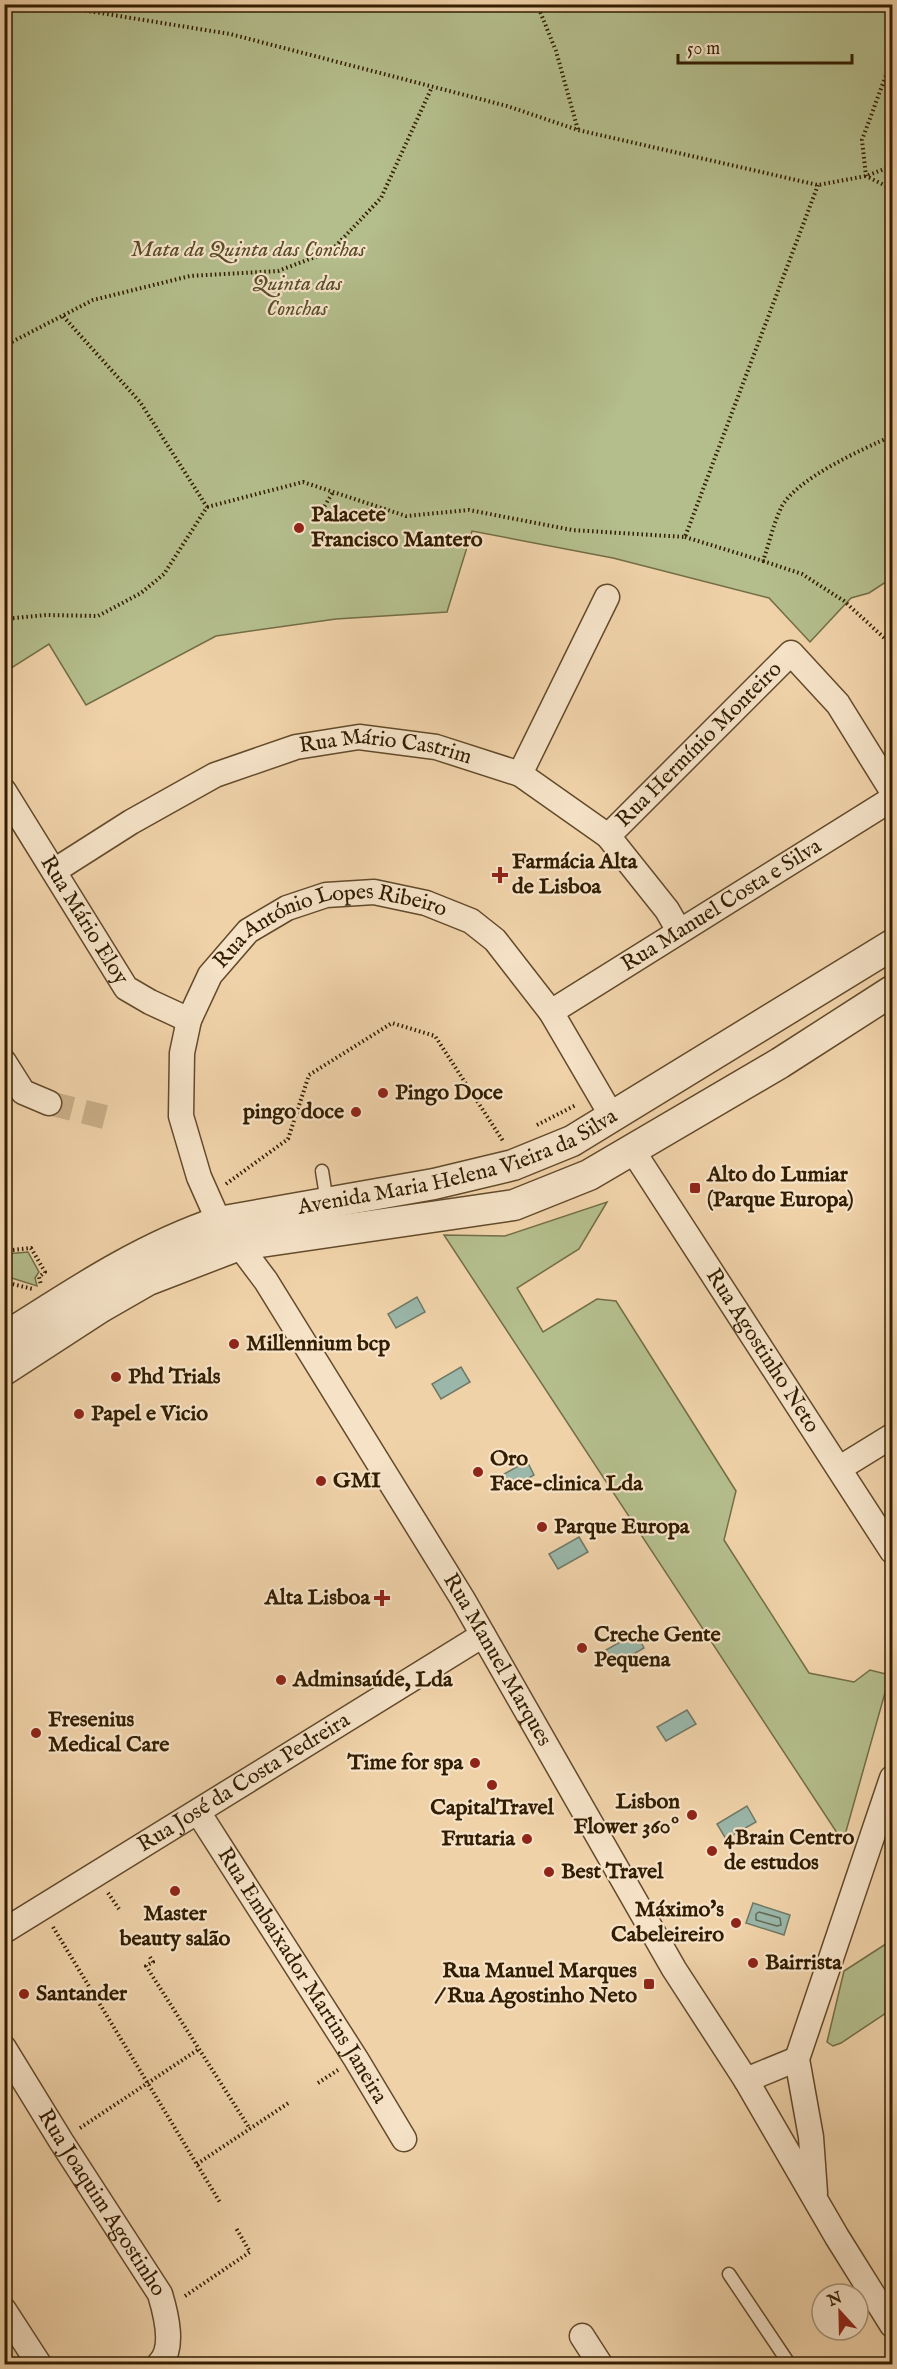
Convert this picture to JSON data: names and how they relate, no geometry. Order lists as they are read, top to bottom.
{
  "streets": {
    "street": [
      "Rua Hermínio Monteiro",
      "Rua Mário Castrim",
      "Rua Manuel Costa e Silva",
      "Rua Mário Eloy",
      "Rua António Lopes Ribeiro",
      "Avenida Maria Helena Vieira da Silva",
      "Rua Agostinho Neto",
      "Rua Manuel Marques",
      "Rua José da Costa Pedreira",
      "Rua Embaixador Martins Janeira",
      "Rua Joaquim Agostinho"
    ]
  },
  "crossings": [
    ["Rua Hermínio Monteiro", "Rua Mário Castrim"],
    ["Rua Mário Castrim", "Rua Manuel Costa e Silva"],
    ["Rua Mário Castrim", "Rua Mário Eloy"],
    ["Rua Manuel Costa e Silva", "Rua António Lopes Ribeiro"],
    ["Rua Mário Eloy", "Rua António Lopes Ribeiro"],
    ["Rua António Lopes Ribeiro", "Avenida Maria Helena Vieira da Silva"],
    ["Avenida Maria Helena Vieira da Silva", "Rua Agostinho Neto"],
    ["Avenida Maria Helena Vieira da Silva", "Rua Manuel Marques"],
    ["Rua Manuel Marques", "Rua José da Costa Pedreira"],
    ["Rua José da Costa Pedreira", "Rua Embaixador Martins Janeira"]
  ],
  "parks": ["Mata da Quinta das Conchas", "Quinta das Conchas"],
  "places": {
    "other": [
      "Palacete Francisco Mantero",
      "Pingo Doce",
      "pingo doce",
      "Millennium bcp",
      "Phd Trials",
      "Papel e Vicio",
      "Oro Face-clinica Lda",
      "GMI",
      "Parque Europa",
      "Creche Gente Pequena",
      "Adminsaúde, Lda",
      "Fresenius Medical Care",
      "Time for spa",
      "CapitalTravel",
      "Lisbon Flower 360º",
      "Frutaria",
      "4Brain Centro de estudos",
      "Best Travel",
      "Master beauty salão",
      "Máximo's Cabeleireiro",
      "Bairrista",
      "Santander"
    ],
    "health": ["Farmácia Alta de Lisboa", "Alta Lisboa"],
    "transit": ["Alto do Lumiar (Parque Europa)", "Rua Manuel Marques / Rua Agostinho Neto"]
  },
  "scale_bar": "50 m",
  "north": "top"
}
